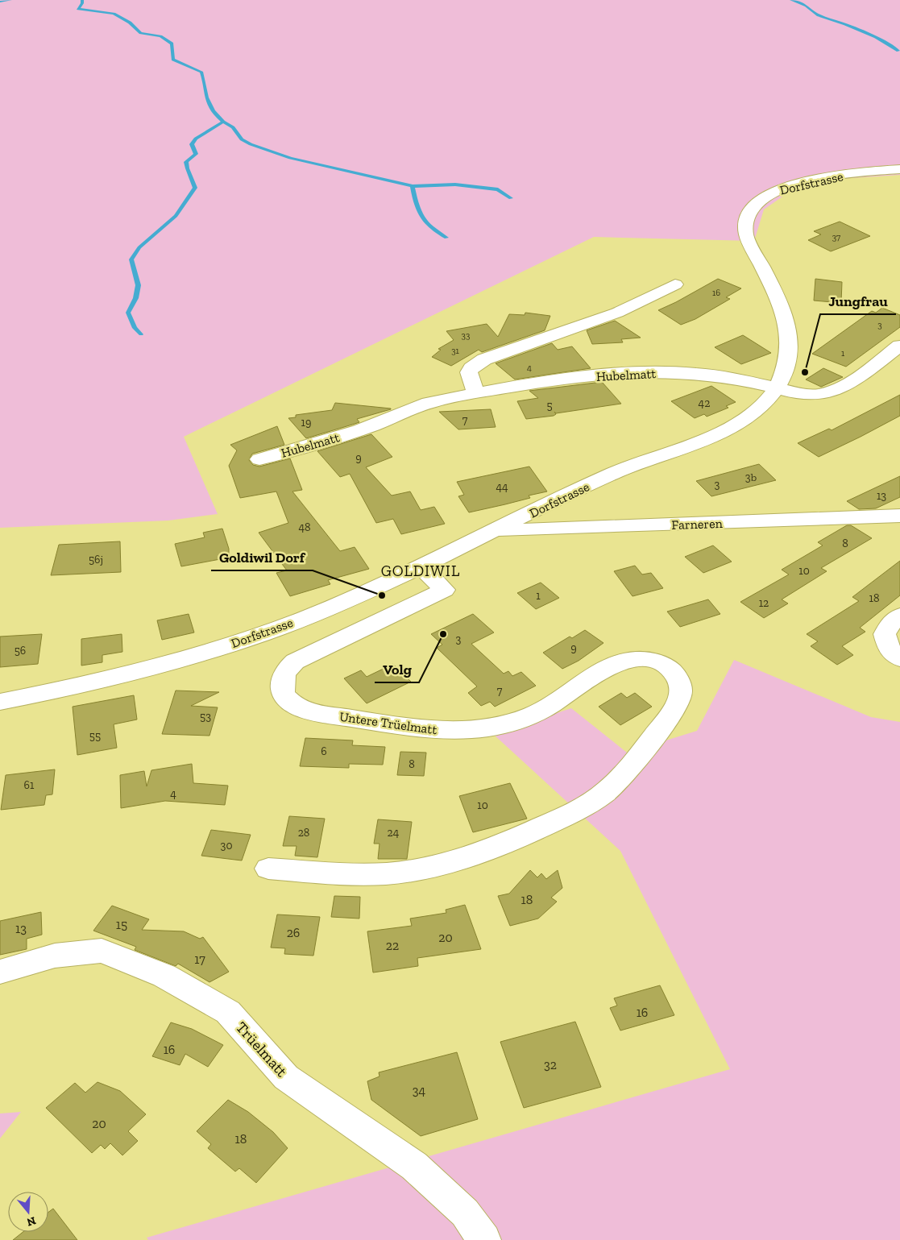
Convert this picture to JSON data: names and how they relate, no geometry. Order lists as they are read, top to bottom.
{
  "streets": {
    "street": [
      "Dorfstrasse",
      "Hubelmatt",
      "Farneren",
      "Untere Trüelmatt",
      "Trüelmatt"
    ]
  },
  "crossings": [
    ["Dorfstrasse", "Hubelmatt"],
    ["Dorfstrasse", "Farneren"],
    ["Dorfstrasse", "Untere Trüelmatt"]
  ],
  "districts": ["GOLDIWIL"],
  "places": ["Jungfrau", "Goldiwil Dorf", "Volg"],
  "house_numbers": [
    "37",
    "16",
    "3",
    "33",
    "31",
    "1",
    "4",
    "42",
    "5",
    "7",
    "19",
    "9",
    "3b",
    "3",
    "44",
    "13",
    "48",
    "8",
    "56j",
    "10",
    "1",
    "18",
    "12",
    "3",
    "9",
    "56",
    "7",
    "53",
    "55",
    "6",
    "8",
    "61",
    "4",
    "10",
    "28",
    "24",
    "30",
    "18",
    "15",
    "13",
    "26",
    "20",
    "22",
    "17",
    "16",
    "16",
    "32",
    "34",
    "20",
    "18"
  ],
  "north": "bottom"
}
